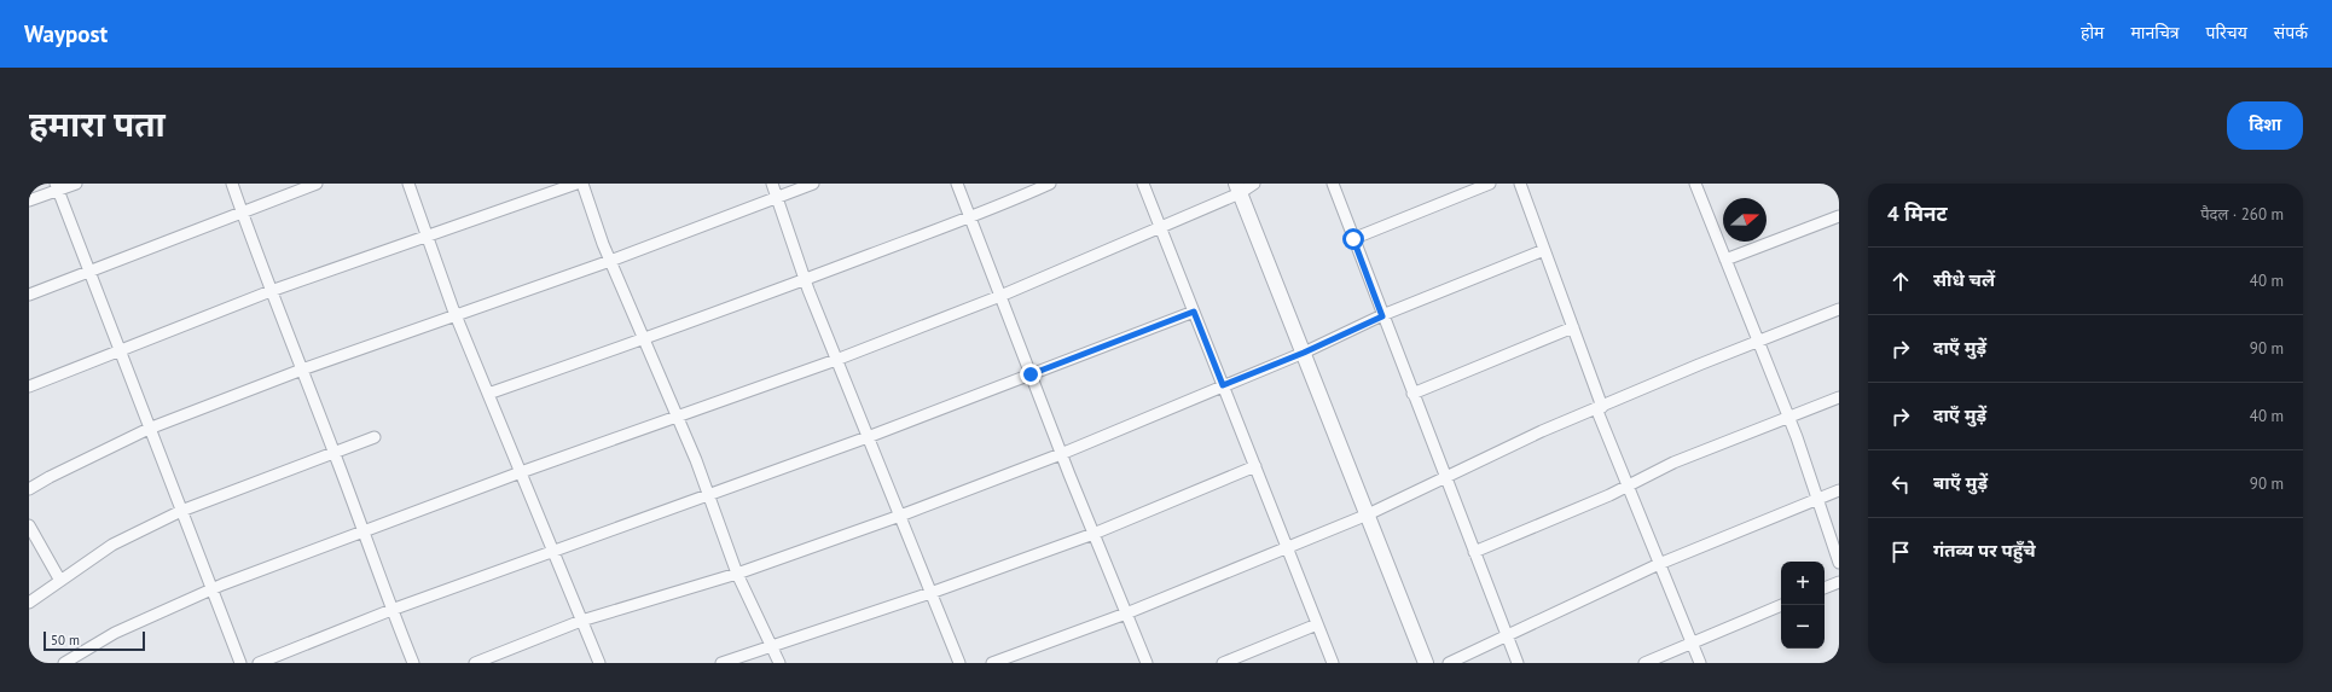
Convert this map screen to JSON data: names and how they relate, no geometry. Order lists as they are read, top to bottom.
{
  "scale_bar": "50 m",
  "north": "right",
  "page": {
    "header": "Waypost",
    "nav": [
      "होम",
      "मानचित्र",
      "परिचय",
      "संपर्क"
    ],
    "title": "हमारा पता",
    "buttons": "दिशा",
    "heading": ["4 मिनट", "पैदल · 260 m"],
    "list": [
      ["सीधे चलें", "40 m"],
      ["दाएँ मुड़ें", "90 m"],
      ["दाएँ मुड़ें", "40 m"],
      ["बाएँ मुड़ें", "90 m"],
      "गंतव्य पर पहुँचे"
    ],
    "map_buttons": ["+", "−"],
    "scale": "50 m"
  }
}
